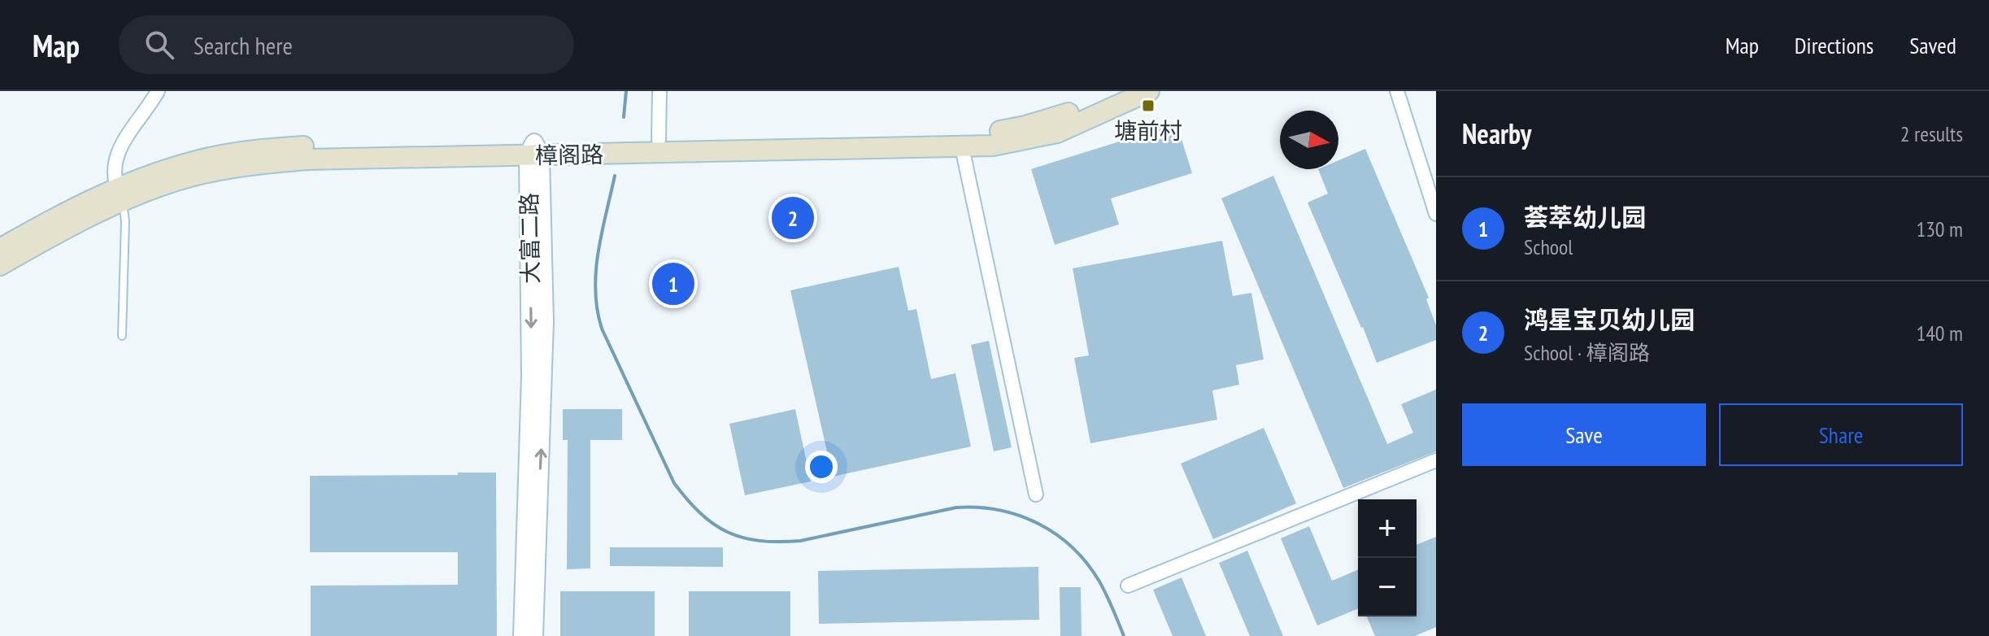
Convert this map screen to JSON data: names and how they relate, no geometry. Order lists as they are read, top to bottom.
{
  "streets": {
    "main road": ["樟阁路"],
    "street": ["大富二路"]
  },
  "crossings": [
    ["樟阁路", "大富二路"]
  ],
  "places": {
    "transit": ["塘前村"]
  },
  "north": "right",
  "page": {
    "header": "Map",
    "search": "Search here",
    "nav": ["Map", "Directions", "Saved"],
    "heading": ["Nearby", "2 results"],
    "list": [
      {
        "mark": "1",
        "name": "荟萃幼儿园",
        "note": "School",
        "value": "130 m"
      },
      {
        "mark": "2",
        "name": "鸿星宝贝幼儿园",
        "note": "School · 樟阁路",
        "value": "140 m"
      }
    ],
    "pins": ["2", "1"],
    "buttons": ["Save", "Share"],
    "map_buttons": ["+", "−"]
  }
}
